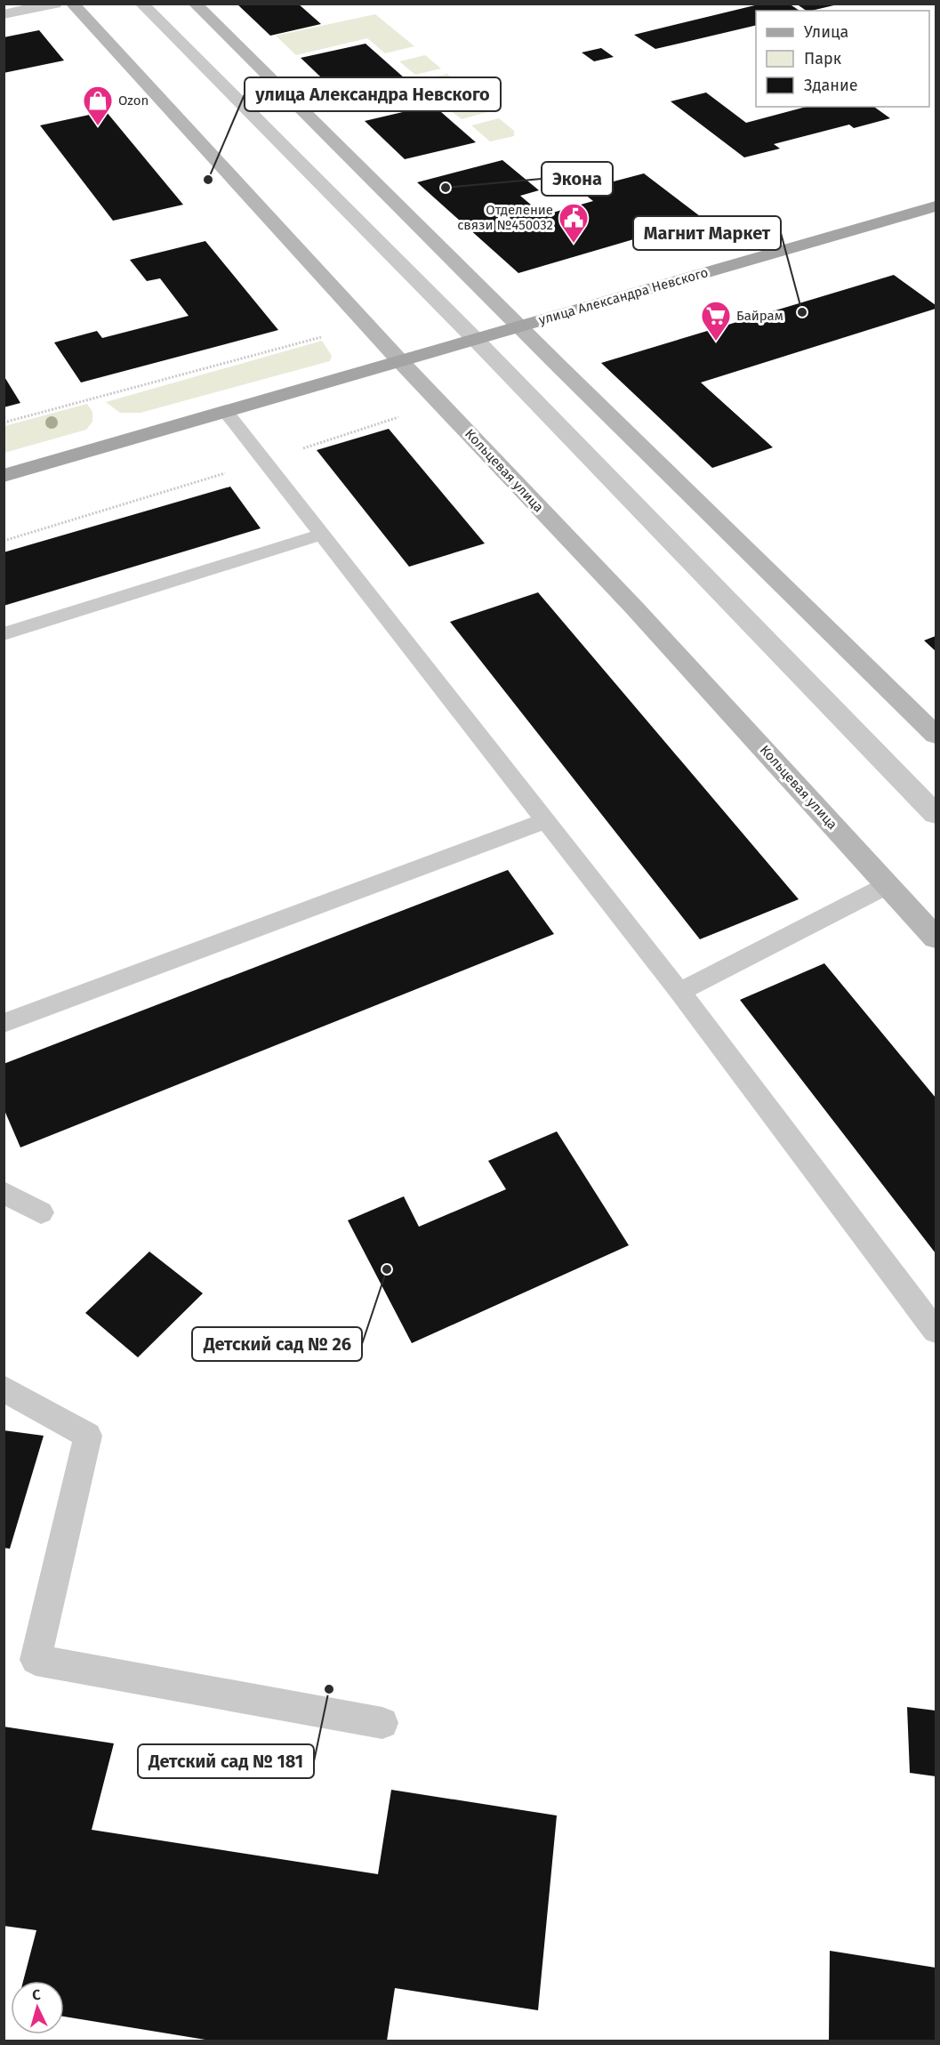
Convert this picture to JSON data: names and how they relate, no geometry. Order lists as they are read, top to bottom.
{
  "streets": {
    "main road": ["улица Александра Невского", "Кольцевая улица"]
  },
  "crossings": [
    ["улица Александра Невского", "Кольцевая улица"]
  ],
  "places": {
    "shop": ["Ozon"],
    "other": [
      "улица Александра Невского",
      "Экона",
      "Магнит Маркет",
      "Детский сад № 26",
      "Детский сад № 181"
    ],
    "public building": ["Отделение связи №450032"],
    "supermarket": ["Байрам"]
  },
  "legend": ["Улица", "Парк", "Здание"],
  "north": "top"
}
